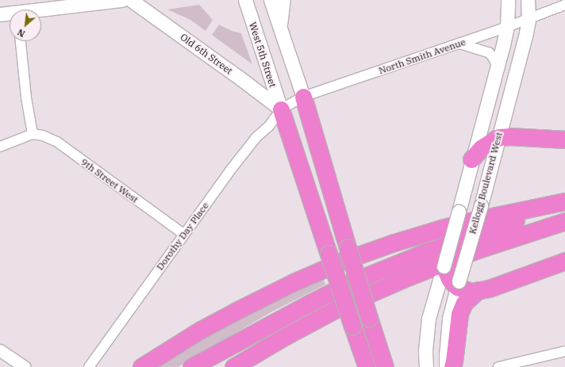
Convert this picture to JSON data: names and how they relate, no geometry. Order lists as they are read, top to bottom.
{
  "streets": {
    "main road": ["Old 6th Street", "West 5th Street", "Kellogg Boulevard West"],
    "street": ["North Smith Avenue", "9th Street West", "Dorothy Day Place"]
  },
  "crossings": [
    ["Old 6th Street", "West 5th Street"],
    ["Old 6th Street", "North Smith Avenue"],
    ["Old 6th Street", "Dorothy Day Place"],
    ["West 5th Street", "North Smith Avenue"],
    ["West 5th Street", "Dorothy Day Place"],
    ["North Smith Avenue", "Kellogg Boulevard West"],
    ["North Smith Avenue", "Dorothy Day Place"],
    ["9th Street West", "Dorothy Day Place"]
  ],
  "north": "bottom left"
}
